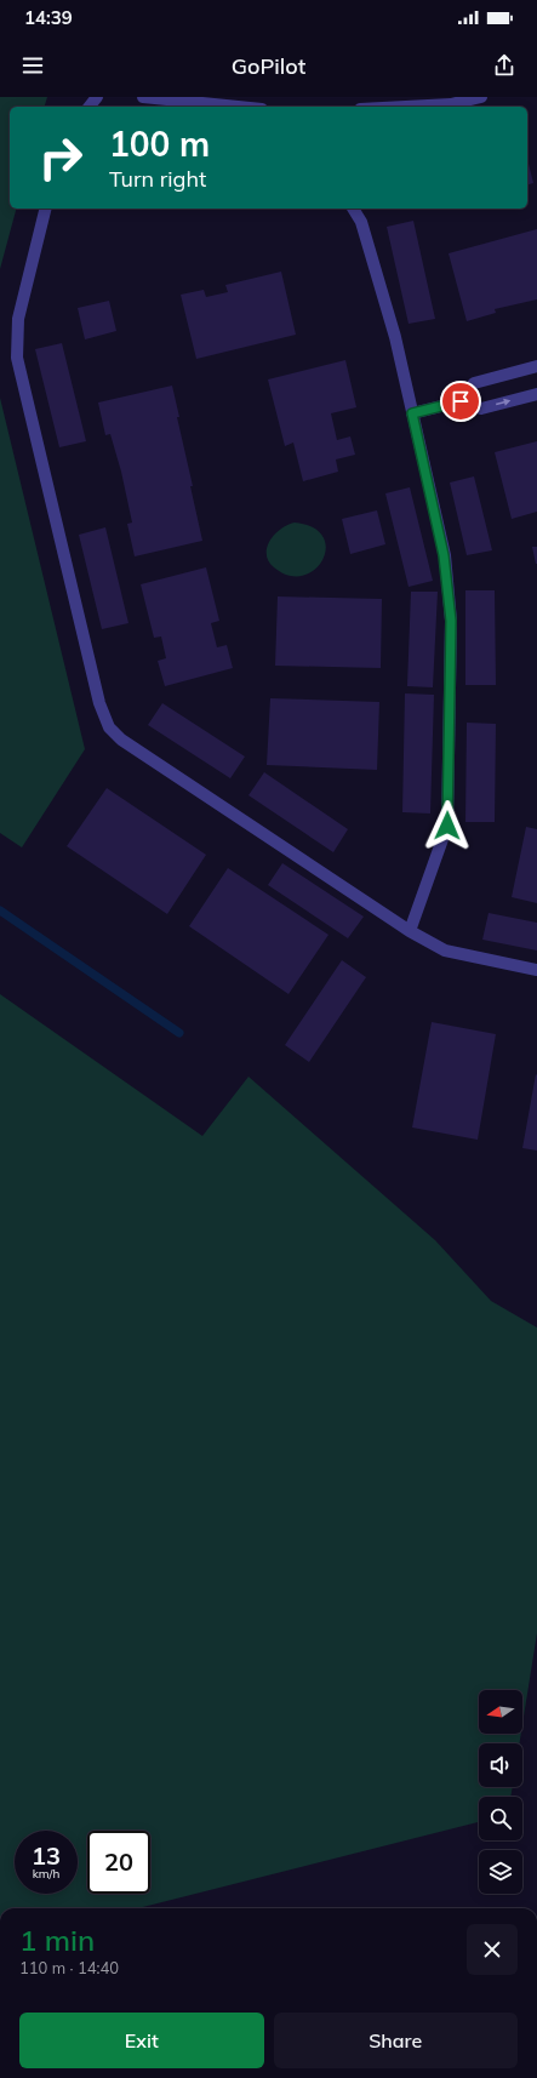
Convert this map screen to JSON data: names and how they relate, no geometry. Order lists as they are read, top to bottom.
{
  "north": "left",
  "page": {
    "status": "14:39",
    "header": "GoPilot",
    "turn": ["100 m", "Turn right"],
    "speed": "13 km/h",
    "limit": "20",
    "heading": ["1 min", "110 m · 14:40"],
    "buttons": ["Exit", "Share"]
  }
}
